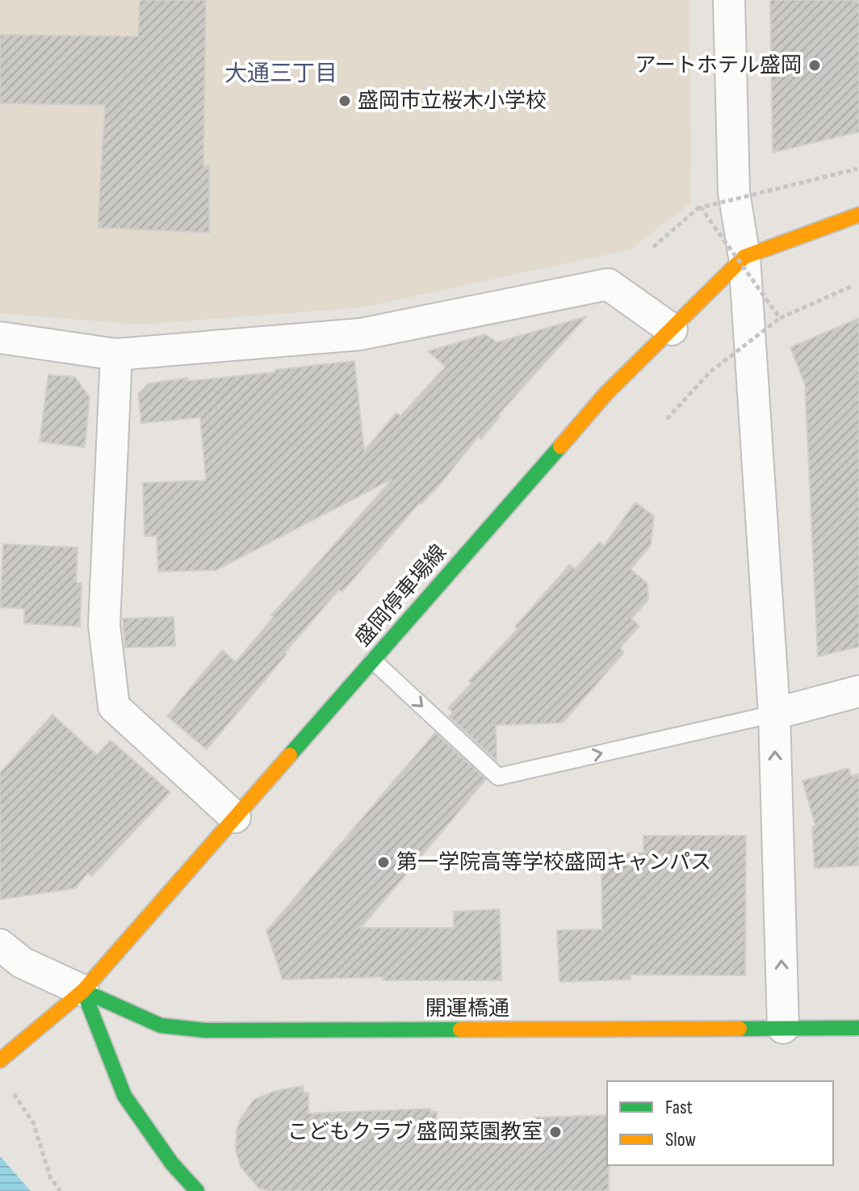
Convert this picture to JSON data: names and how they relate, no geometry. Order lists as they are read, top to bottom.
{
  "streets": {
    "main road": ["盛岡停車場線", "開運橋通"]
  },
  "crossings": [
    ["盛岡停車場線", "開運橋通"]
  ],
  "districts": ["大通三丁目"],
  "places": [
    "アートホテル盛岡",
    "盛岡市立桜木小学校",
    "第一学院高等学校盛岡キャンパス",
    "こどもクラブ 盛岡菜園教室"
  ],
  "legend": ["Fast", "Slow"]
}
